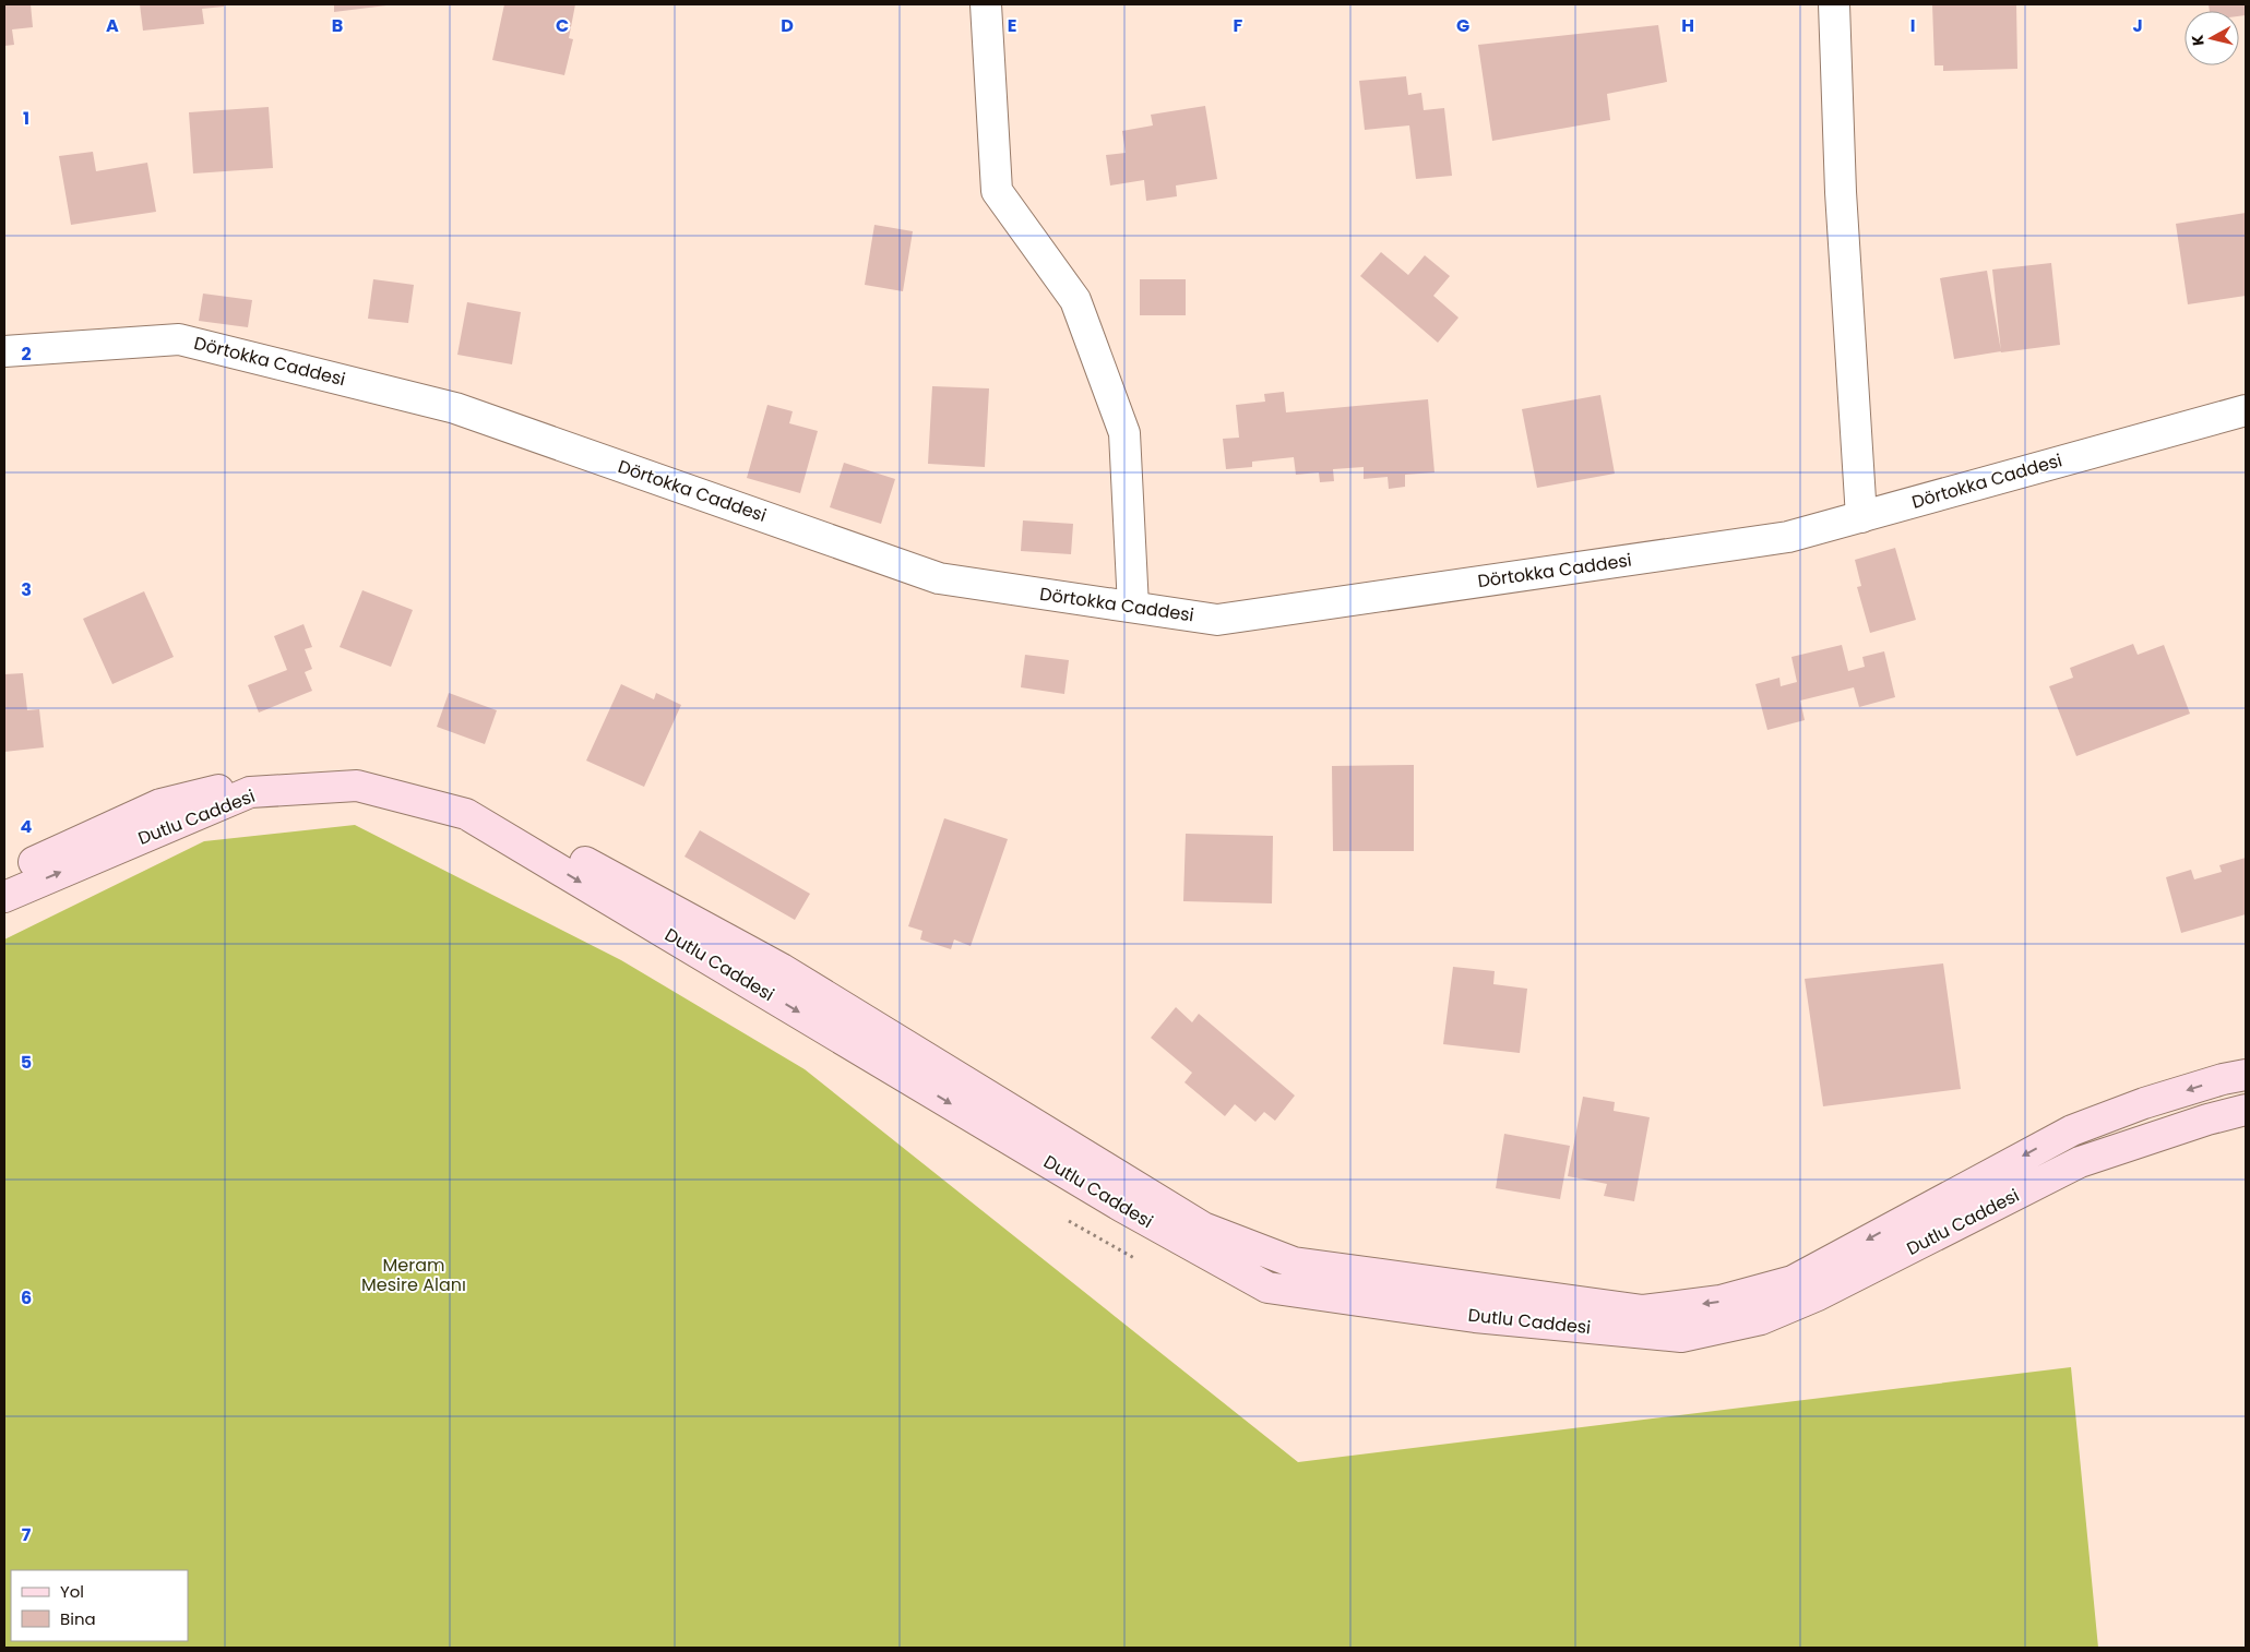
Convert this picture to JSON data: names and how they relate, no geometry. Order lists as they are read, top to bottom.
{
  "streets": {
    "main road": ["Dutlu Caddesi"],
    "street": ["Dörtokka Caddesi"]
  },
  "parks": ["Meram Mesire Alanı"],
  "legend": ["Yol", "Bina"],
  "north": "left",
  "grid": {
    "columns": [
      "A",
      "B",
      "C",
      "D",
      "E",
      "F",
      "G",
      "H",
      "I",
      "J"
    ],
    "rows": [
      "1",
      "2",
      "3",
      "4",
      "5",
      "6",
      "7"
    ]
  }
}
